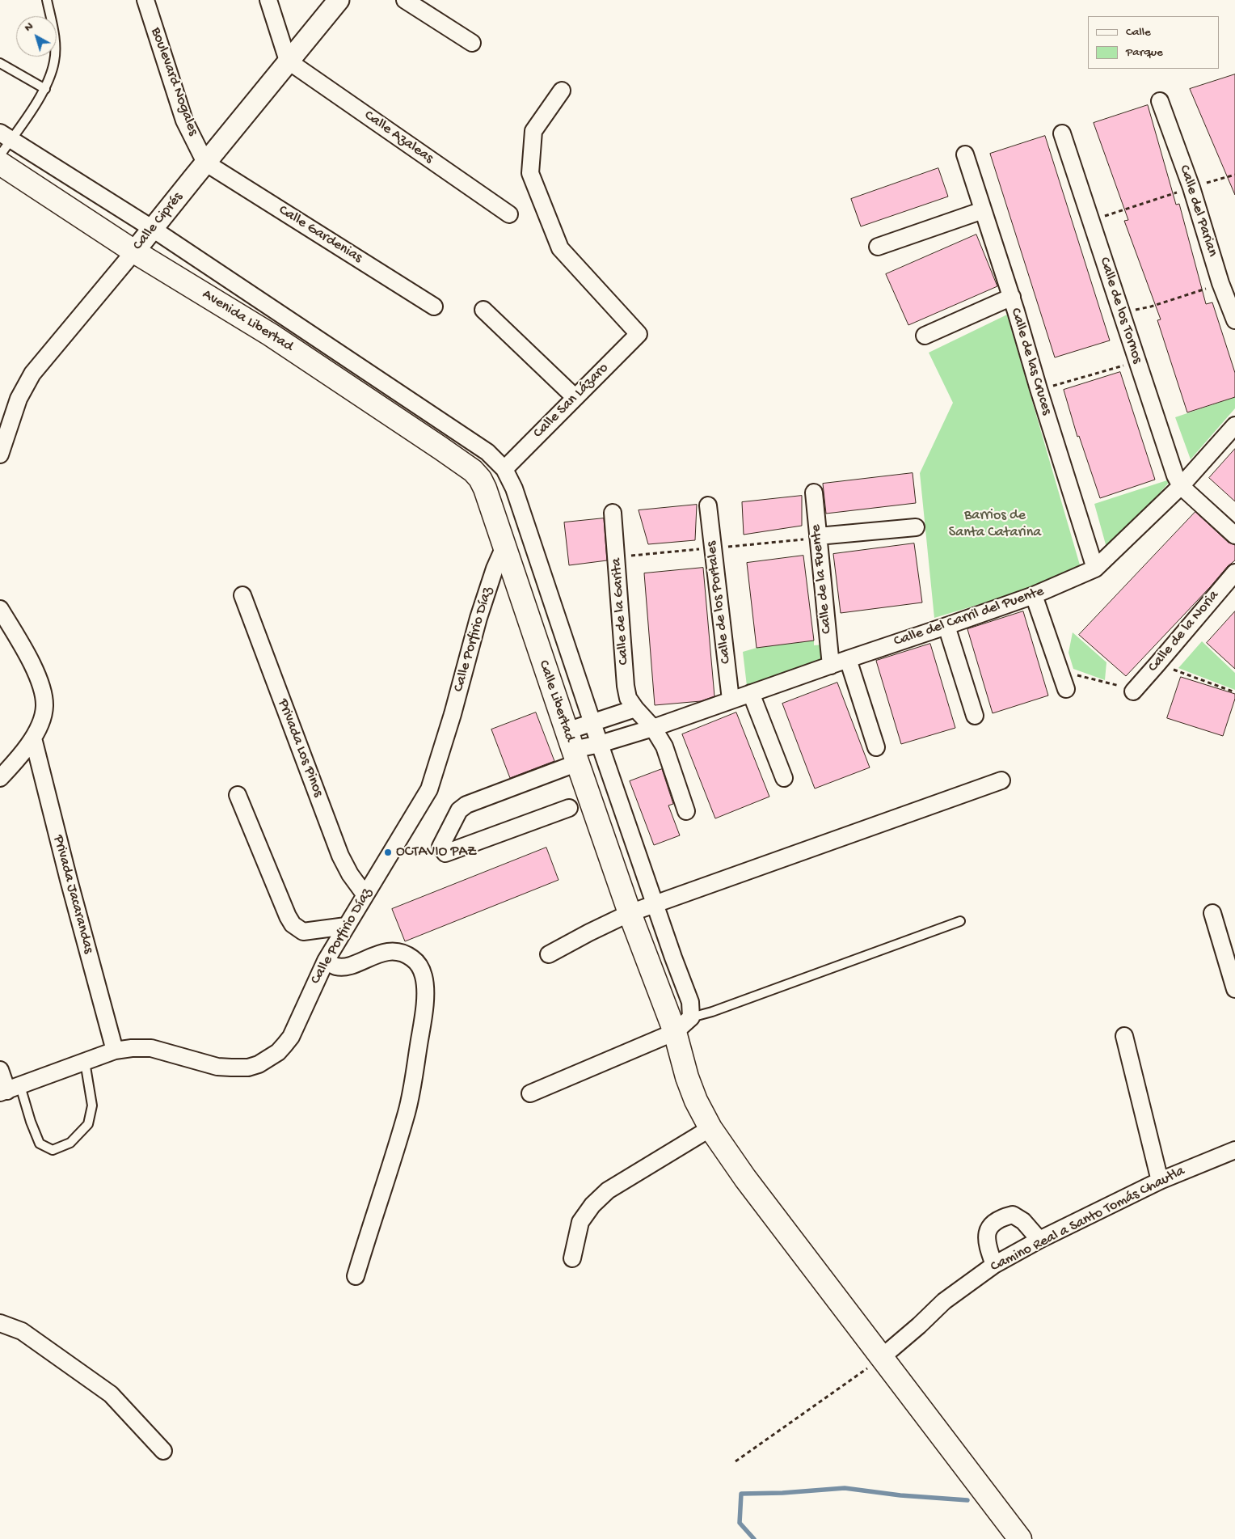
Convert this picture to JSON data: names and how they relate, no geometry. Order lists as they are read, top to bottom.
{
  "streets": {
    "main road": ["Avenida Libertad", "Calle Libertad"],
    "street": [
      "Boulevard Nogales",
      "Calle Azaleas",
      "Calle del Parian",
      "Calle Ciprés",
      "Calle Gardenias",
      "Calle de los Tornos",
      "Calle de las Cruces",
      "Calle San Lázaro",
      "Calle de la Fuente",
      "Calle de los Portales",
      "Calle de la Garita",
      "Calle del Carril del Puente",
      "Calle de la Noria",
      "Calle Porfirio Díaz",
      "Privada Los Pinos",
      "Privada Jacarandas",
      "Camino Real a Santo Tomás Chautla"
    ]
  },
  "crossings": [
    ["Boulevard Nogales", "Calle Ciprés"],
    ["Boulevard Nogales", "Calle Gardenias"],
    ["Calle Azaleas", "Calle Ciprés"],
    ["Calle Ciprés", "Calle Gardenias"],
    ["Calle Ciprés", "Avenida Libertad"],
    ["Calle de los Tornos", "Calle del Carril del Puente"],
    ["Avenida Libertad", "Calle Libertad"],
    ["Calle de las Cruces", "Calle del Carril del Puente"],
    ["Calle de la Fuente", "Calle del Carril del Puente"],
    ["Calle de los Portales", "Calle del Carril del Puente"],
    ["Calle del Carril del Puente", "Calle Libertad"],
    ["Calle Porfirio Díaz", "Calle Libertad"],
    ["Calle Porfirio Díaz", "Privada Los Pinos"],
    ["Calle Porfirio Díaz", "Privada Jacarandas"],
    ["Calle Libertad", "Camino Real a Santo Tomás Chautla"]
  ],
  "parks": ["Barrios de Santa Catarina"],
  "places": ["OCTAVIO PAZ"],
  "legend": ["Calle", "Parque"],
  "north": "top left"
}
